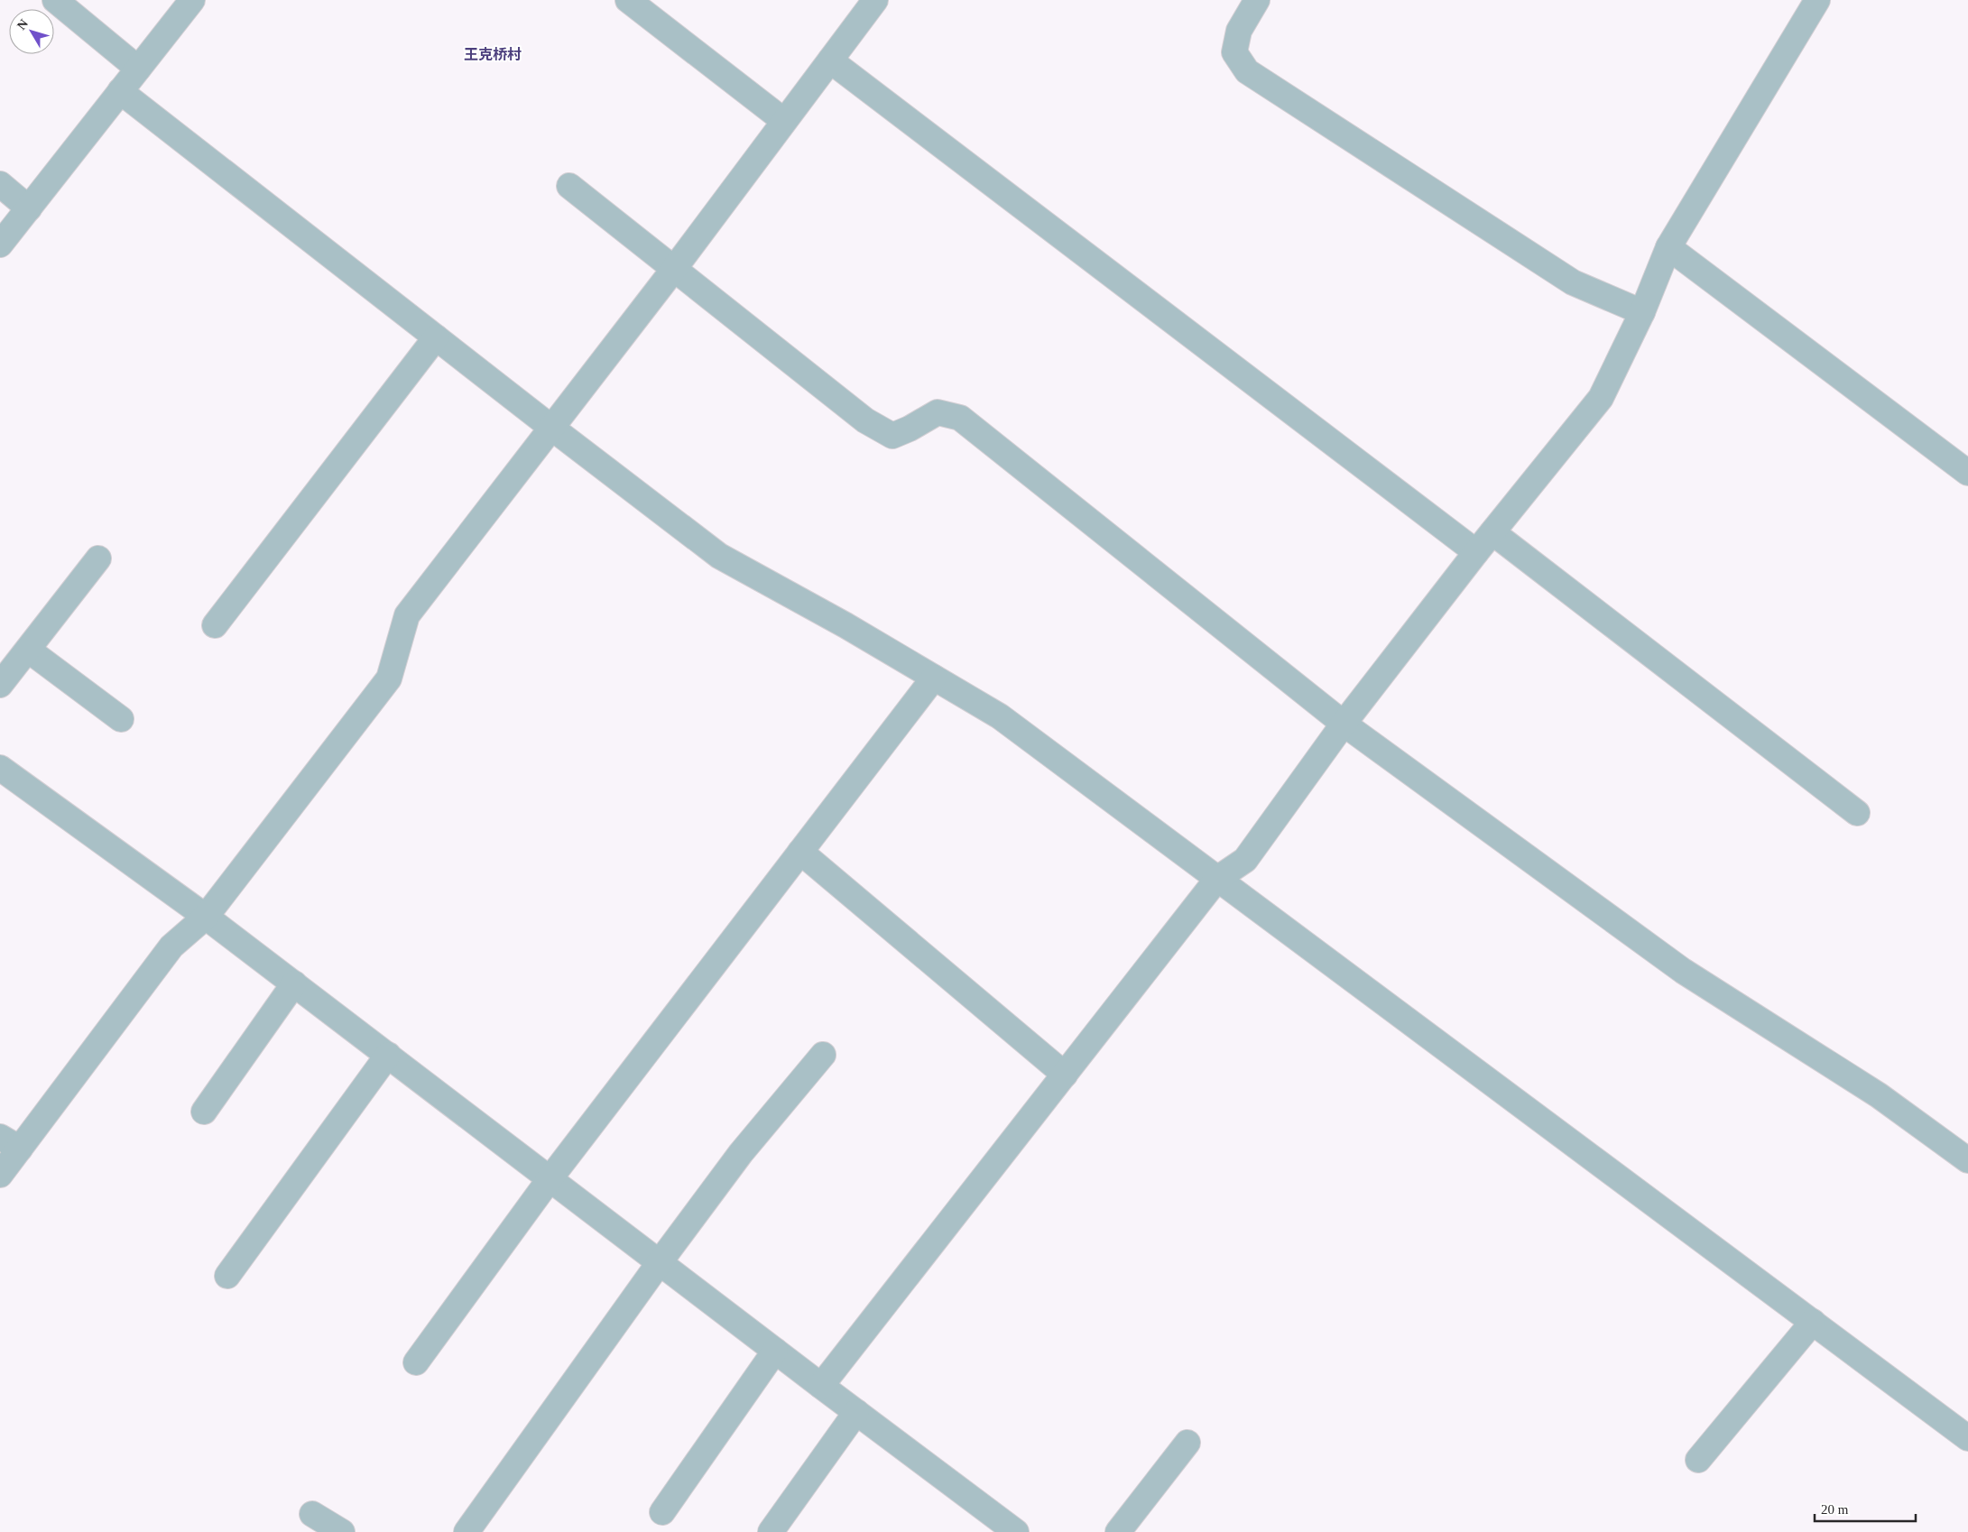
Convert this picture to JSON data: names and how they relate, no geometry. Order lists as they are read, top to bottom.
{
  "districts": ["王克桥村"],
  "scale_bar": "20 m",
  "north": "top left"
}
